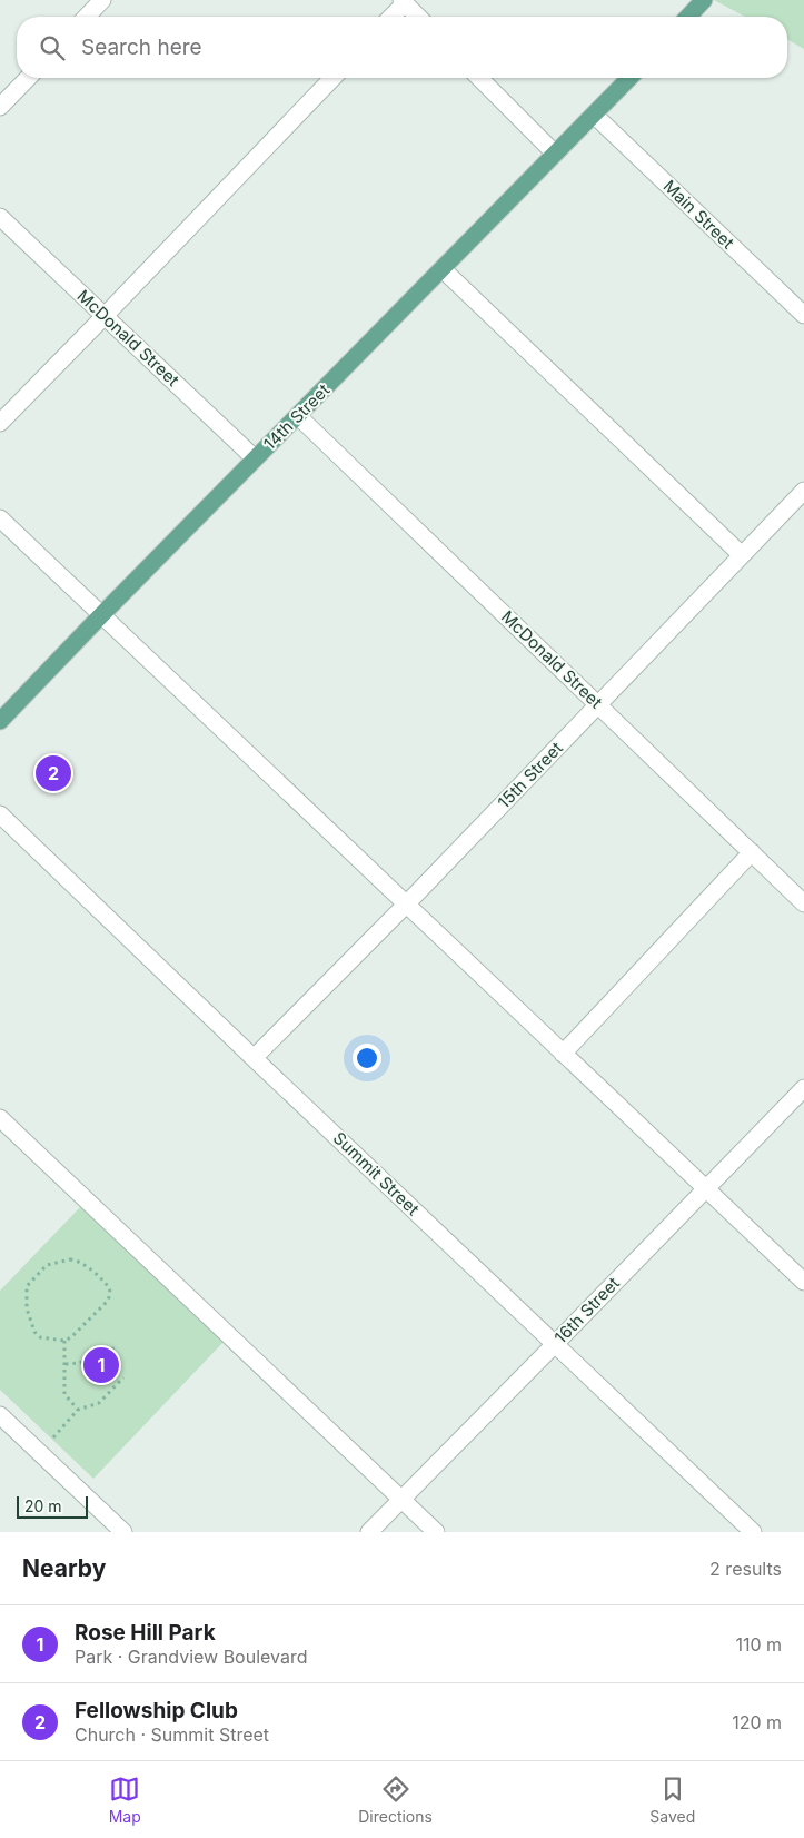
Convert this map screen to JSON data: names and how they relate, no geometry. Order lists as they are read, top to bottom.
{
  "streets": {
    "main road": ["14th Street"],
    "street": [
      "Main Street",
      "McDonald Street",
      "15th Street",
      "Summit Street",
      "16th Street"
    ]
  },
  "crossings": [
    ["Main Street", "14th Street"],
    ["McDonald Street", "14th Street"],
    ["McDonald Street", "15th Street"],
    ["15th Street", "Summit Street"],
    ["Summit Street", "16th Street"]
  ],
  "scale_bar": "20 m",
  "page": {
    "search": "Search here",
    "pins": ["2", "1"],
    "scale": "20 m",
    "heading": ["Nearby", "2 results"],
    "list": [
      {
        "mark": "1",
        "name": "Rose Hill Park",
        "note": "Park · Grandview Boulevard",
        "value": "110 m"
      },
      {
        "mark": "2",
        "name": "Fellowship Club",
        "note": "Church · Summit Street",
        "value": "120 m"
      }
    ],
    "nav": ["Map", "Directions", "Saved"]
  }
}
